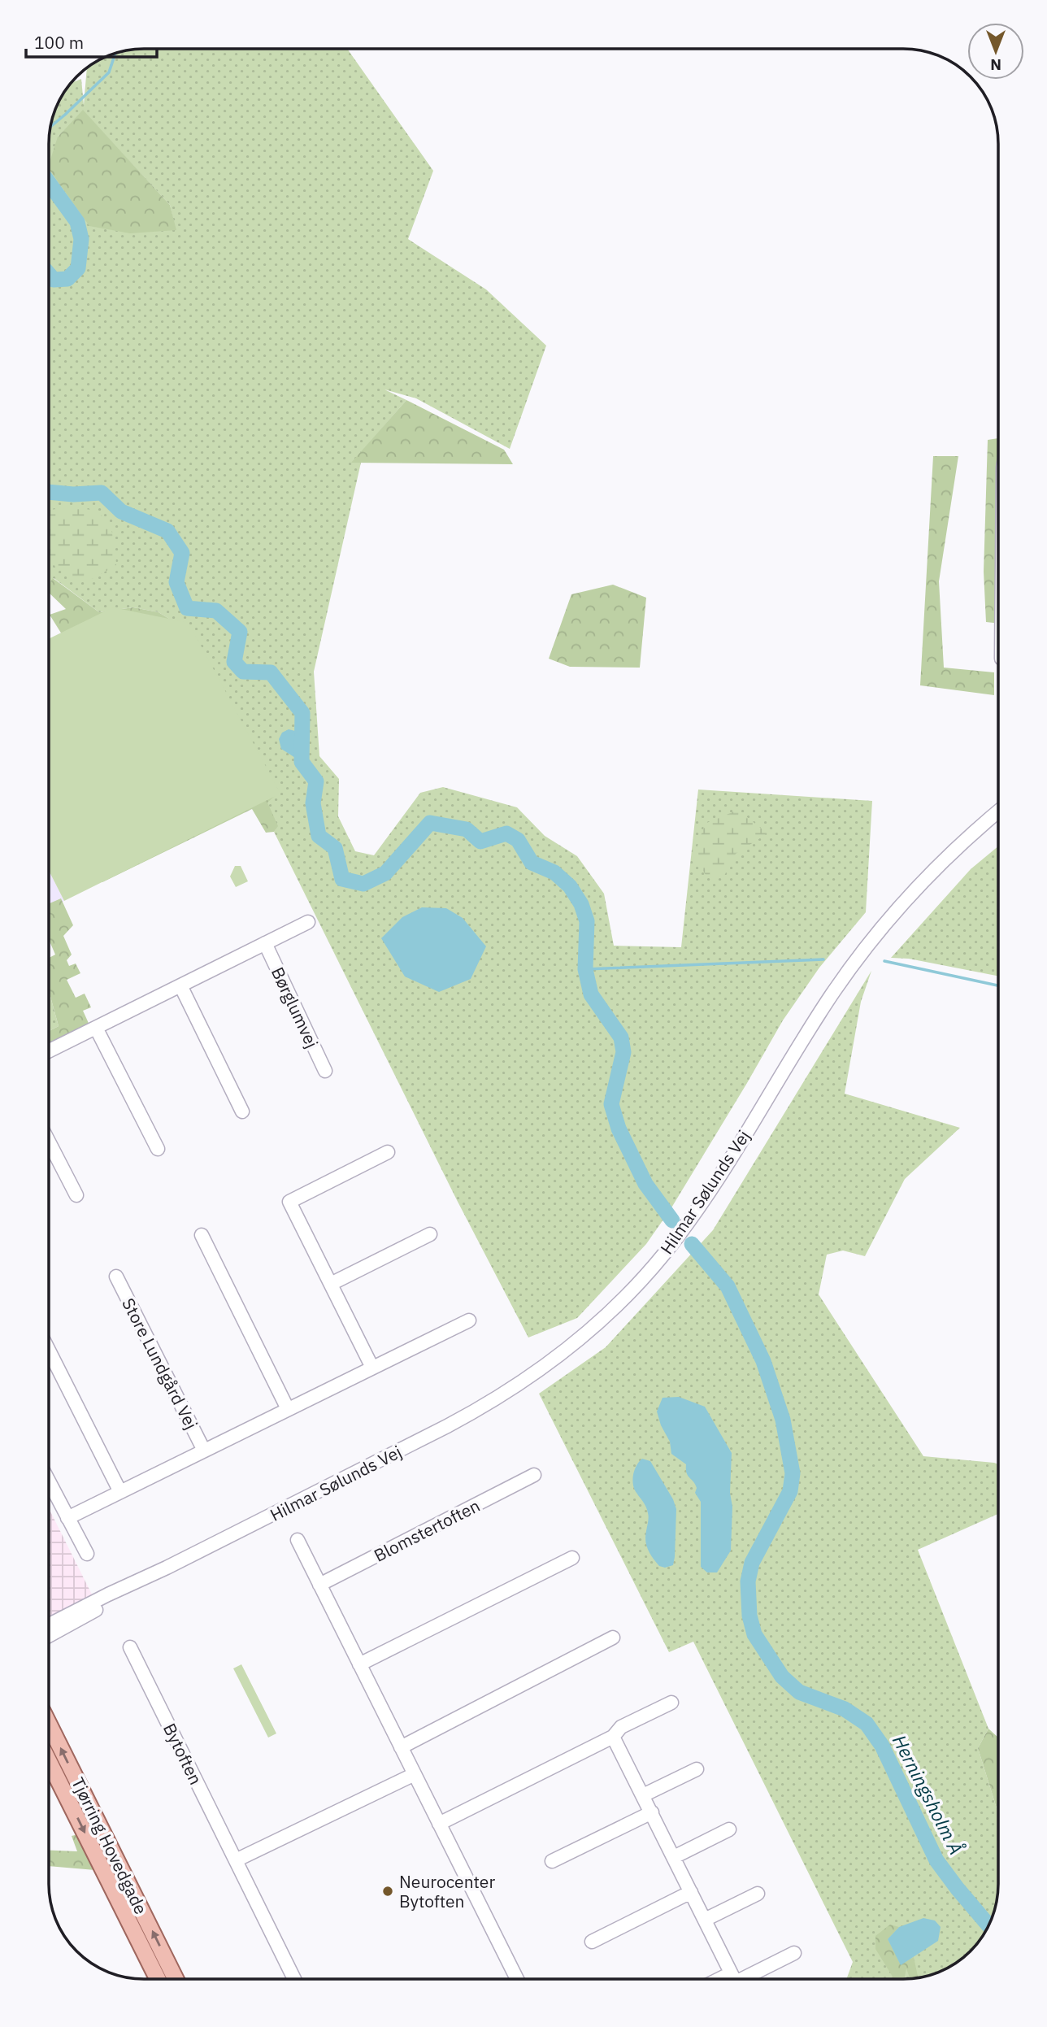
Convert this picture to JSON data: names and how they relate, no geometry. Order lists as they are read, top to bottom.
{
  "streets": {
    "main road": ["Tjørring Hovedgade"],
    "street": [
      "Børglumvej",
      "Hilmar Sølunds Vej",
      "Store Lundgård Vej",
      "Blomstertoften",
      "Bytoften"
    ]
  },
  "water": ["Herningsholm Å"],
  "places": ["Neurocenter Bytoften"],
  "scale_bar": "100 m",
  "north": "bottom"
}
